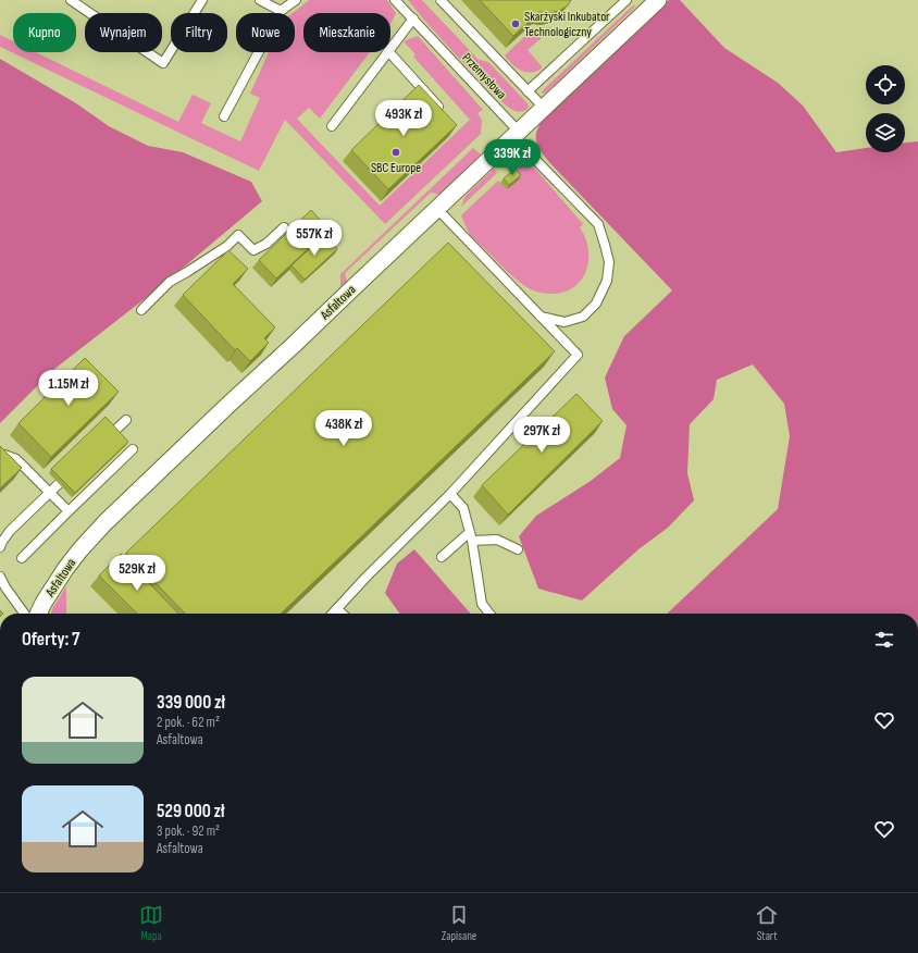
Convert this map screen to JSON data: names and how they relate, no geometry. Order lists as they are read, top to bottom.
{
  "streets": {
    "street": ["Asfaltowa"],
    "lane": ["Przemysłowa"]
  },
  "crossings": [
    ["Przemysłowa", "Asfaltowa"]
  ],
  "places": ["Skarżyski Inkubator Technologiczny", "SBC Europe"],
  "page": {
    "chip": [
      "Kupno",
      "Wynajem",
      "Filtry",
      "Nowe",
      "Mieszkanie"
    ],
    "price": [
      "493K zł",
      "339K zł",
      "557K zł",
      "1.15M zł",
      "438K zł",
      "297K zł",
      "529K zł"
    ],
    "heading": "Oferty: 7",
    "list": [
      {
        "name": "339 000 zł",
        "note": "2 pok. · 62 m² · Asfaltowa"
      },
      {
        "name": "529 000 zł",
        "note": "3 pok. · 92 m² · Asfaltowa"
      }
    ],
    "tabs": ["Mapa", "Zapisane", "Start"]
  }
}
